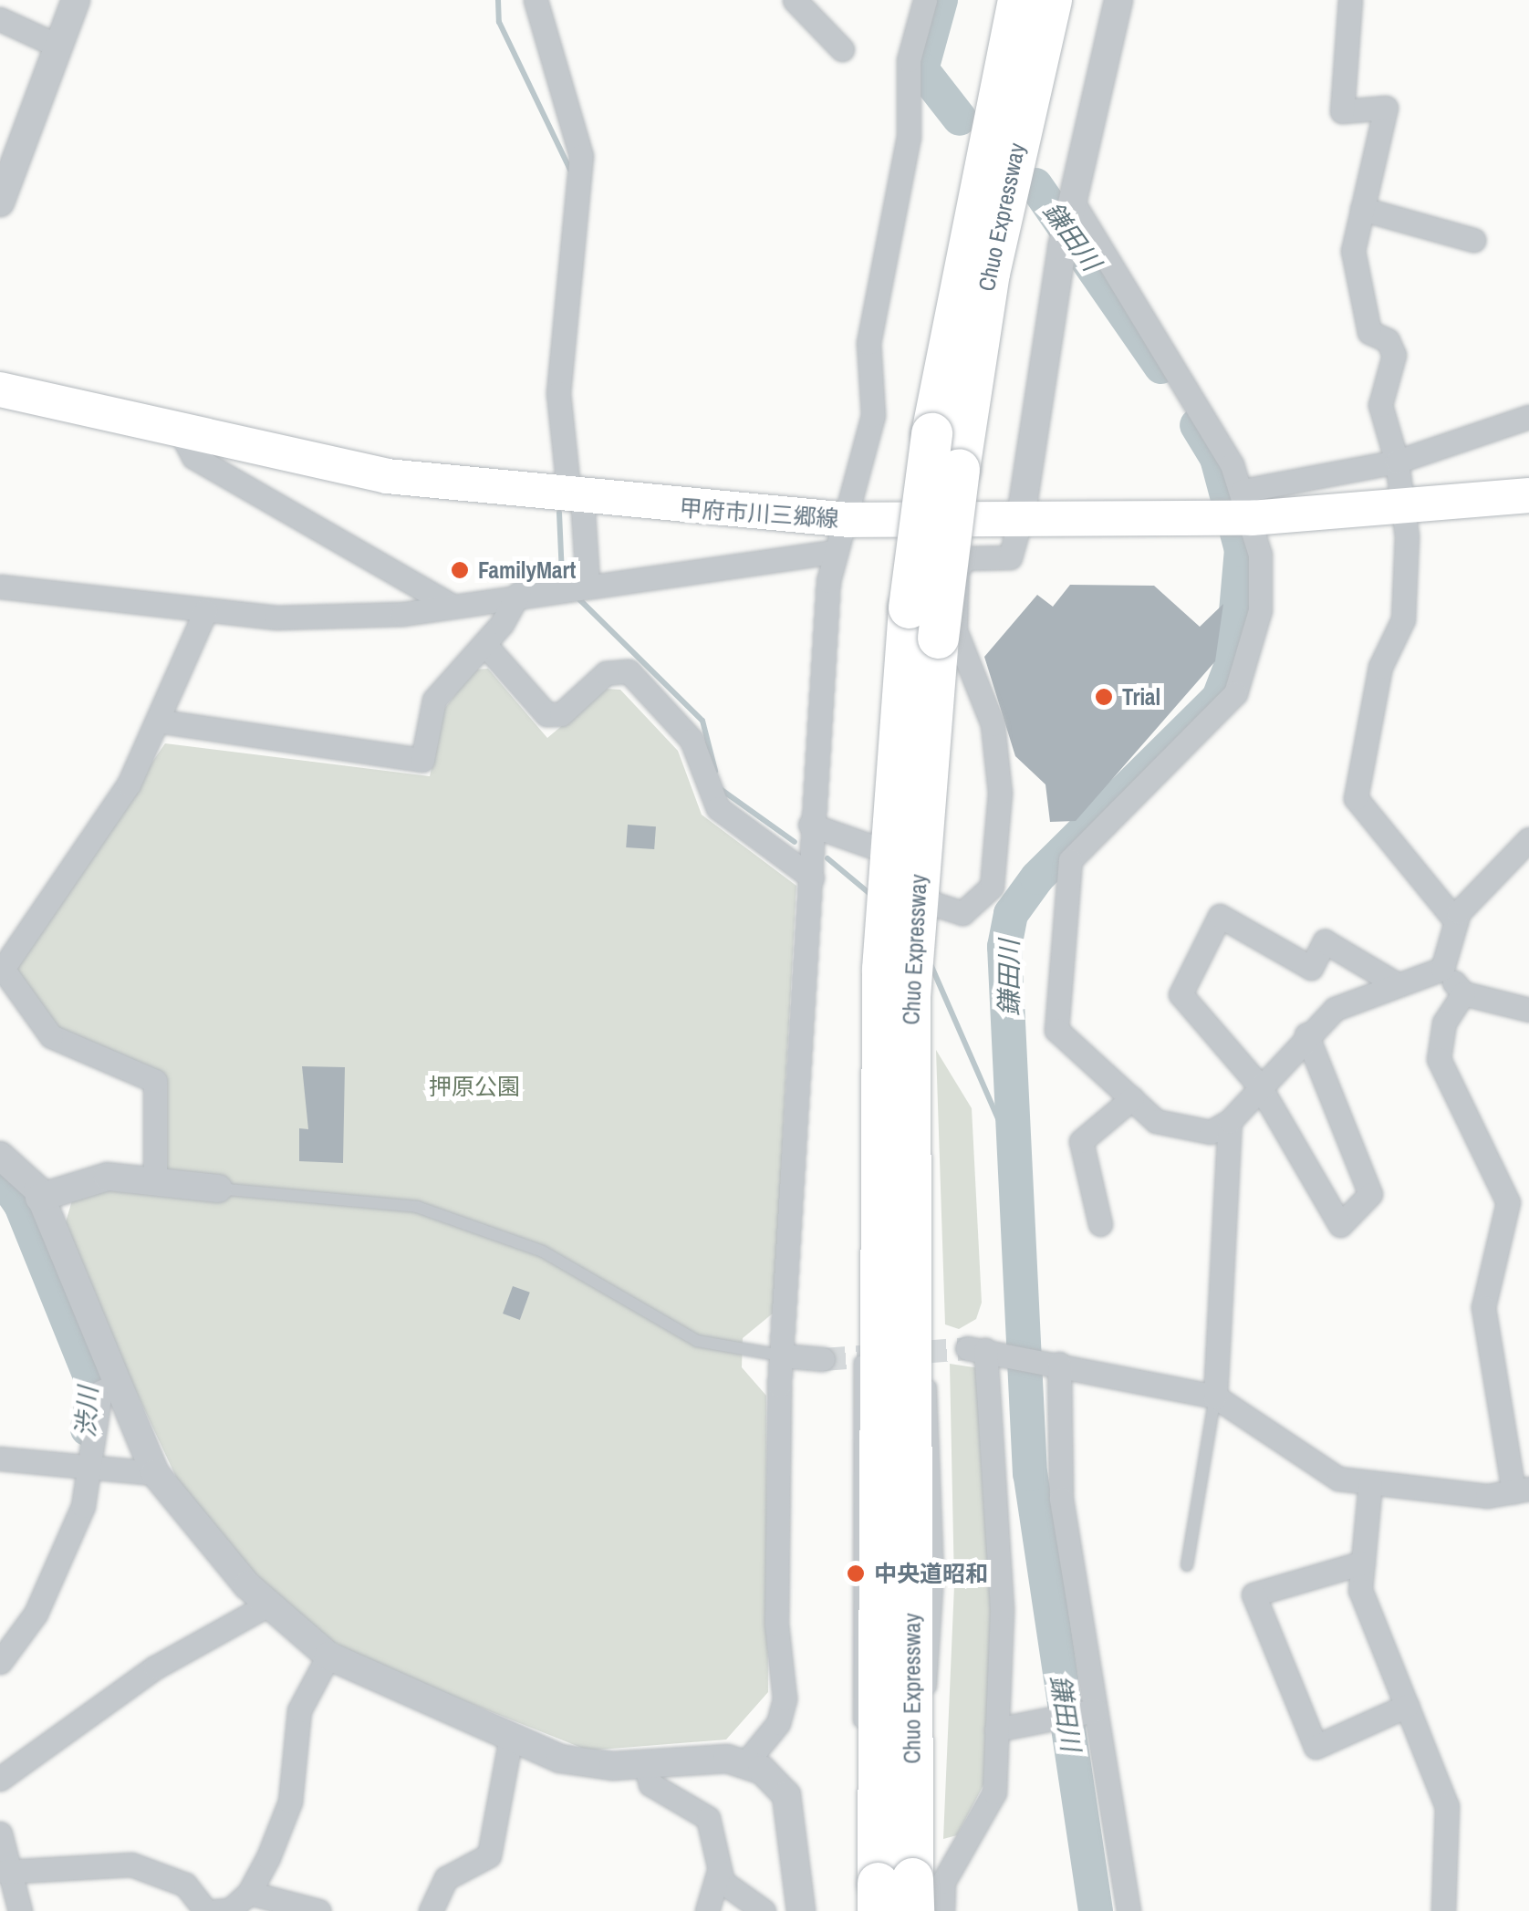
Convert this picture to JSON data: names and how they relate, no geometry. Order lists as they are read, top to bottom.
{
  "streets": {
    "highway": ["Chuo Expressway"],
    "main road": ["甲府市川三郷線"]
  },
  "water": ["鎌田川", "渋川"],
  "parks": ["押原公園"],
  "places": ["FamilyMart", "Trial", "中央道昭和"]
}
